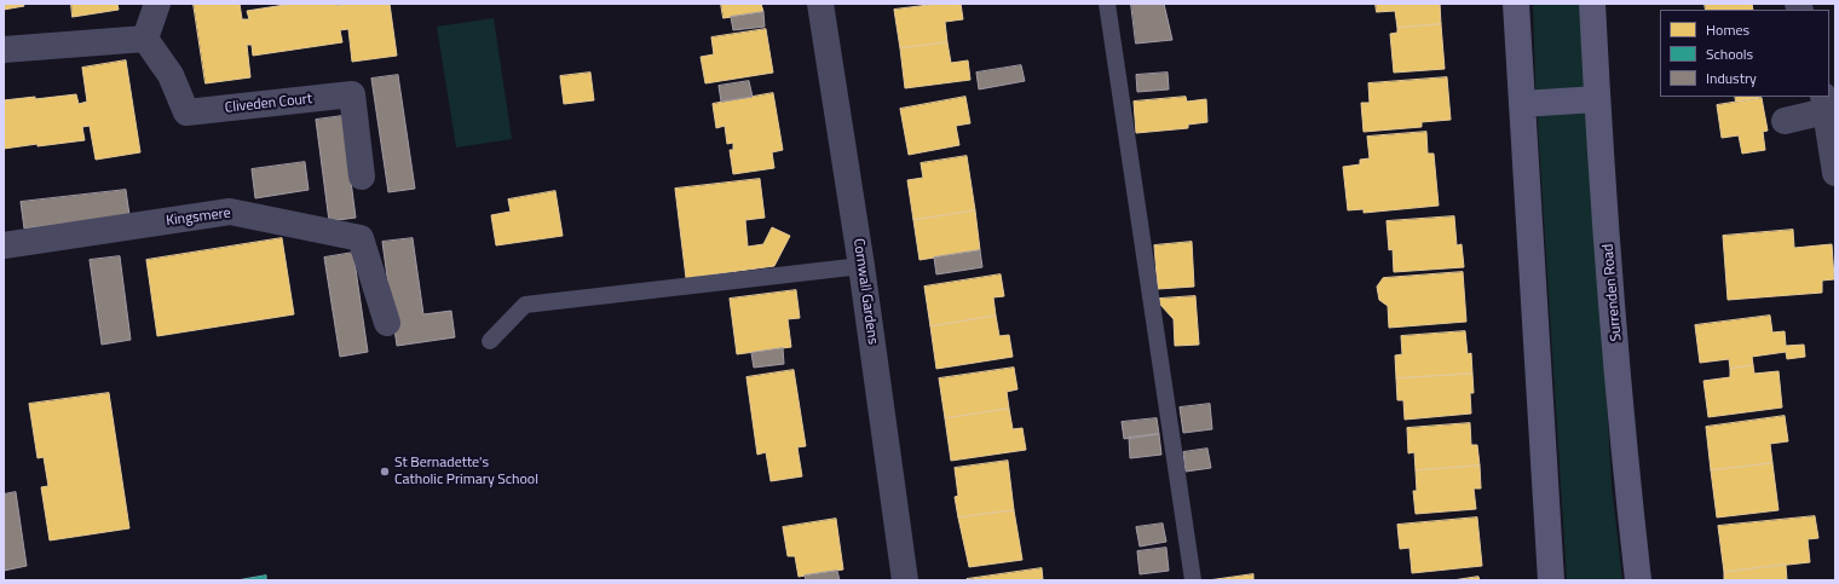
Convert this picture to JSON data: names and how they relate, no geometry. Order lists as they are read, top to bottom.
{
  "streets": {
    "street": [
      "Cliveden Court",
      "Kingsmere",
      "Cornwall Gardens",
      "Surrenden Road"
    ]
  },
  "places": ["St Bernadette's Catholic Primary School"],
  "legend": ["Homes", "Schools", "Industry"]
}
